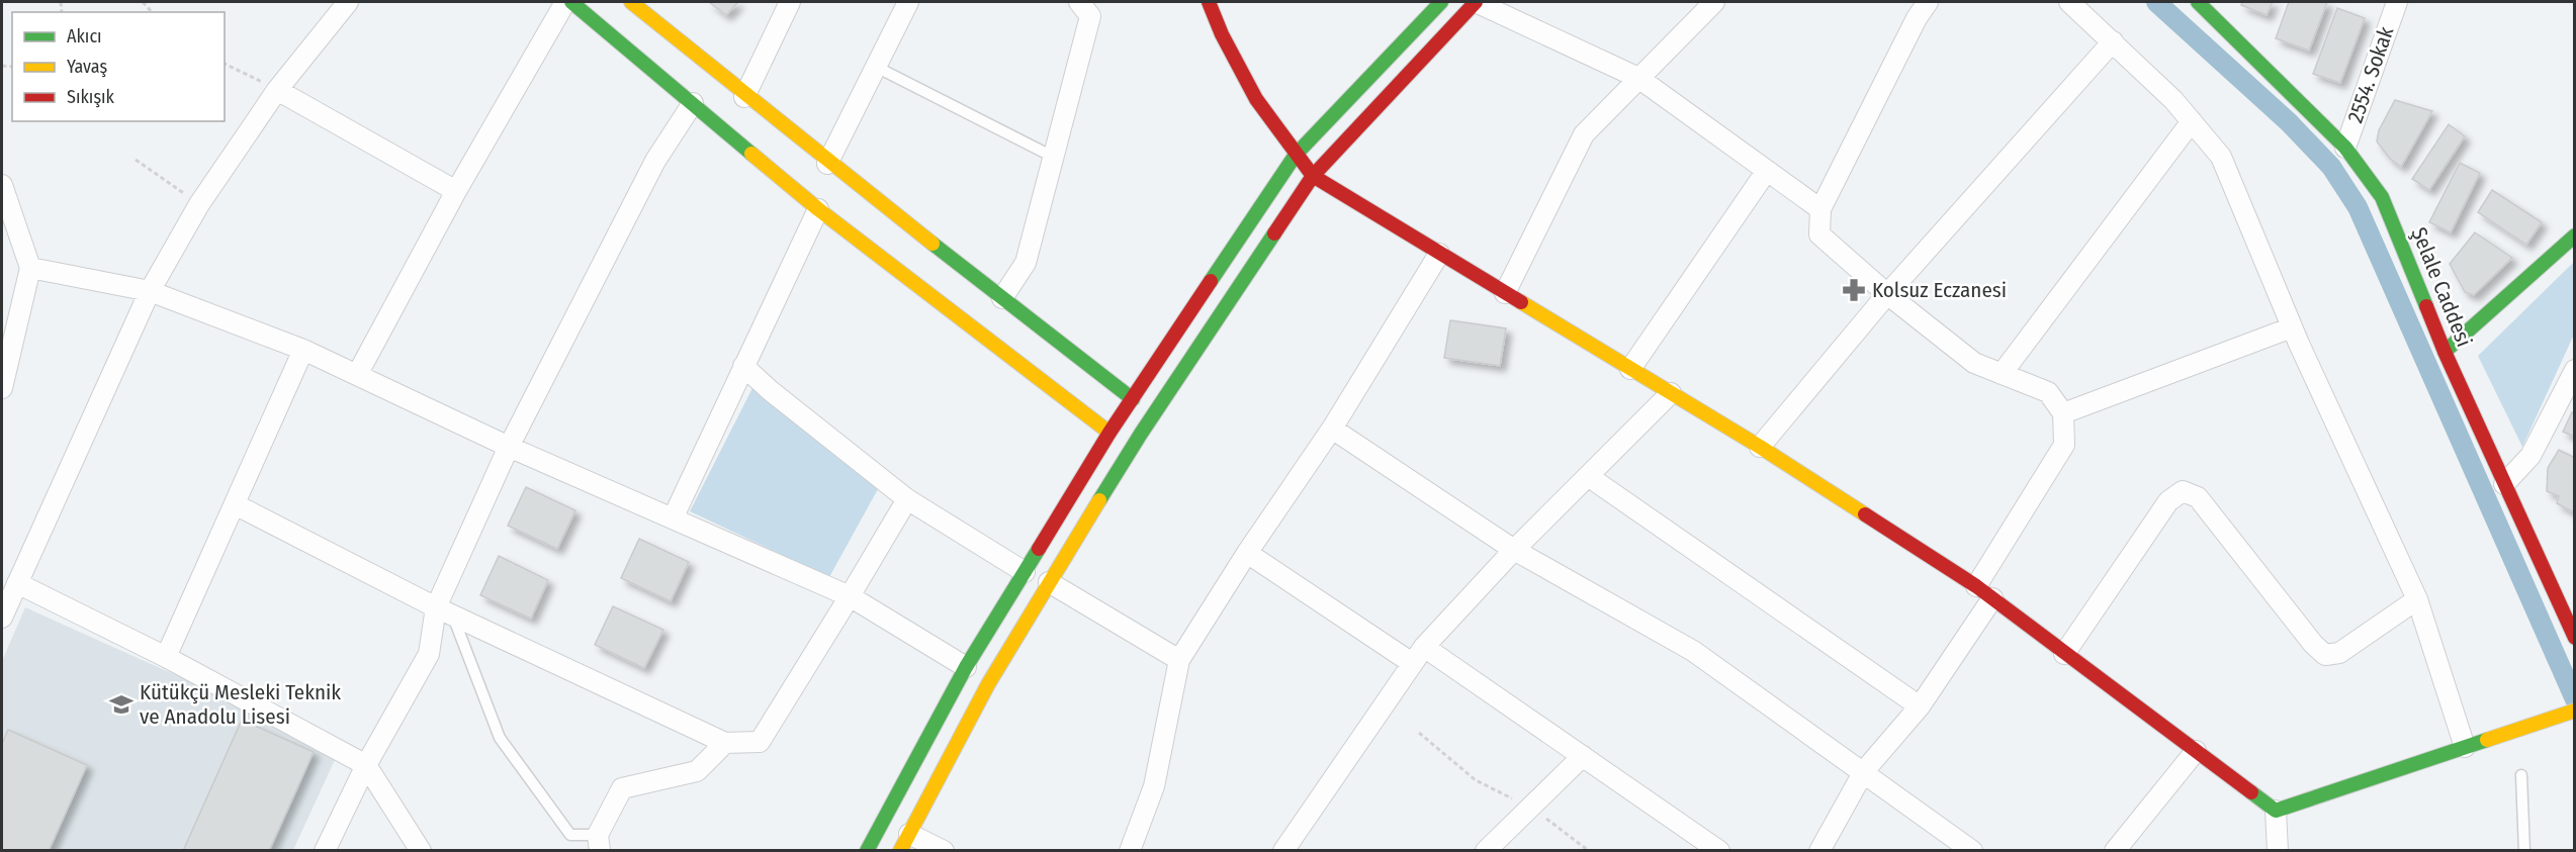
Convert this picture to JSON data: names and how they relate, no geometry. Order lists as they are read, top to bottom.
{
  "streets": {
    "street": ["2554. Sokak", "Şelale Caddesi"]
  },
  "crossings": [
    ["2554. Sokak", "Şelale Caddesi"]
  ],
  "places": {
    "pharmacy": ["Kolsuz Eczanesi"],
    "school or university": ["Kütükçü Mesleki Teknik ve Anadolu Lisesi"]
  },
  "legend": ["Akıcı", "Yavaş", "Sıkışık"]
}
